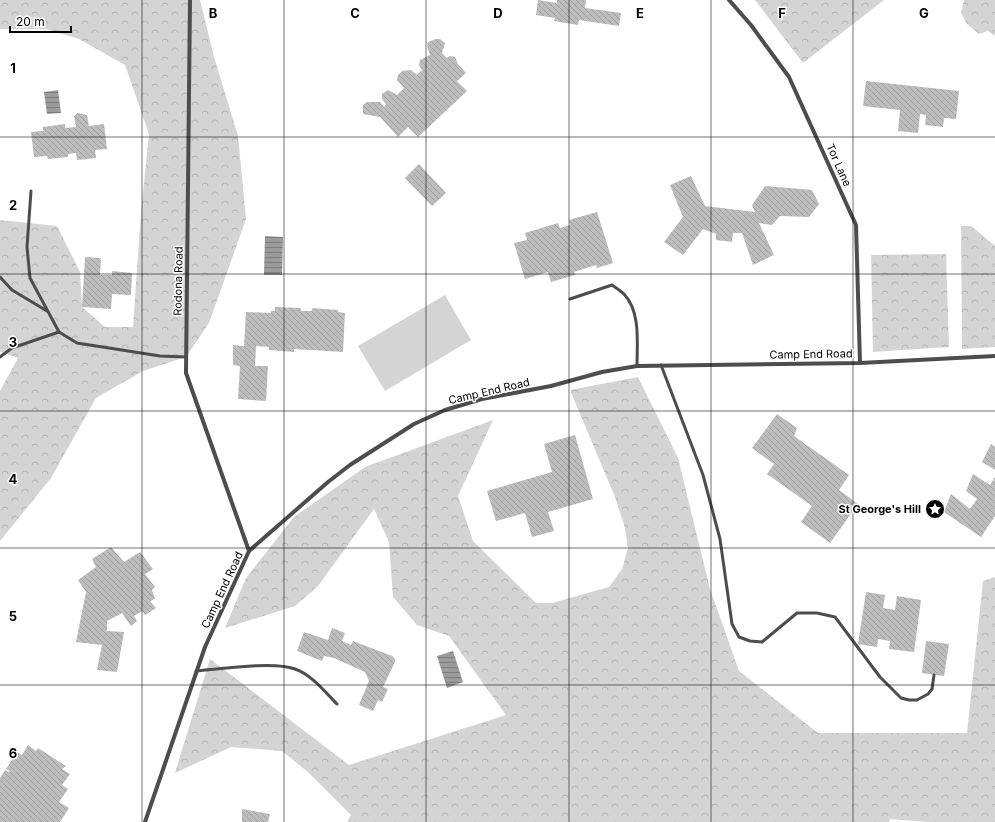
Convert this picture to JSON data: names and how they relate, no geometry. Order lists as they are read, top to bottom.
{
  "streets": {
    "street": ["Tor Lane", "Rodona Road", "Camp End Road"]
  },
  "crossings": [
    ["Tor Lane", "Camp End Road"],
    ["Rodona Road", "Camp End Road"]
  ],
  "places": {
    "place": ["St George's Hill"]
  },
  "scale_bar": "20 m",
  "grid": {
    "columns": [
      "B",
      "C",
      "D",
      "E",
      "F",
      "G"
    ],
    "rows": [
      "1",
      "2",
      "3",
      "4",
      "5",
      "6"
    ]
  }
}
